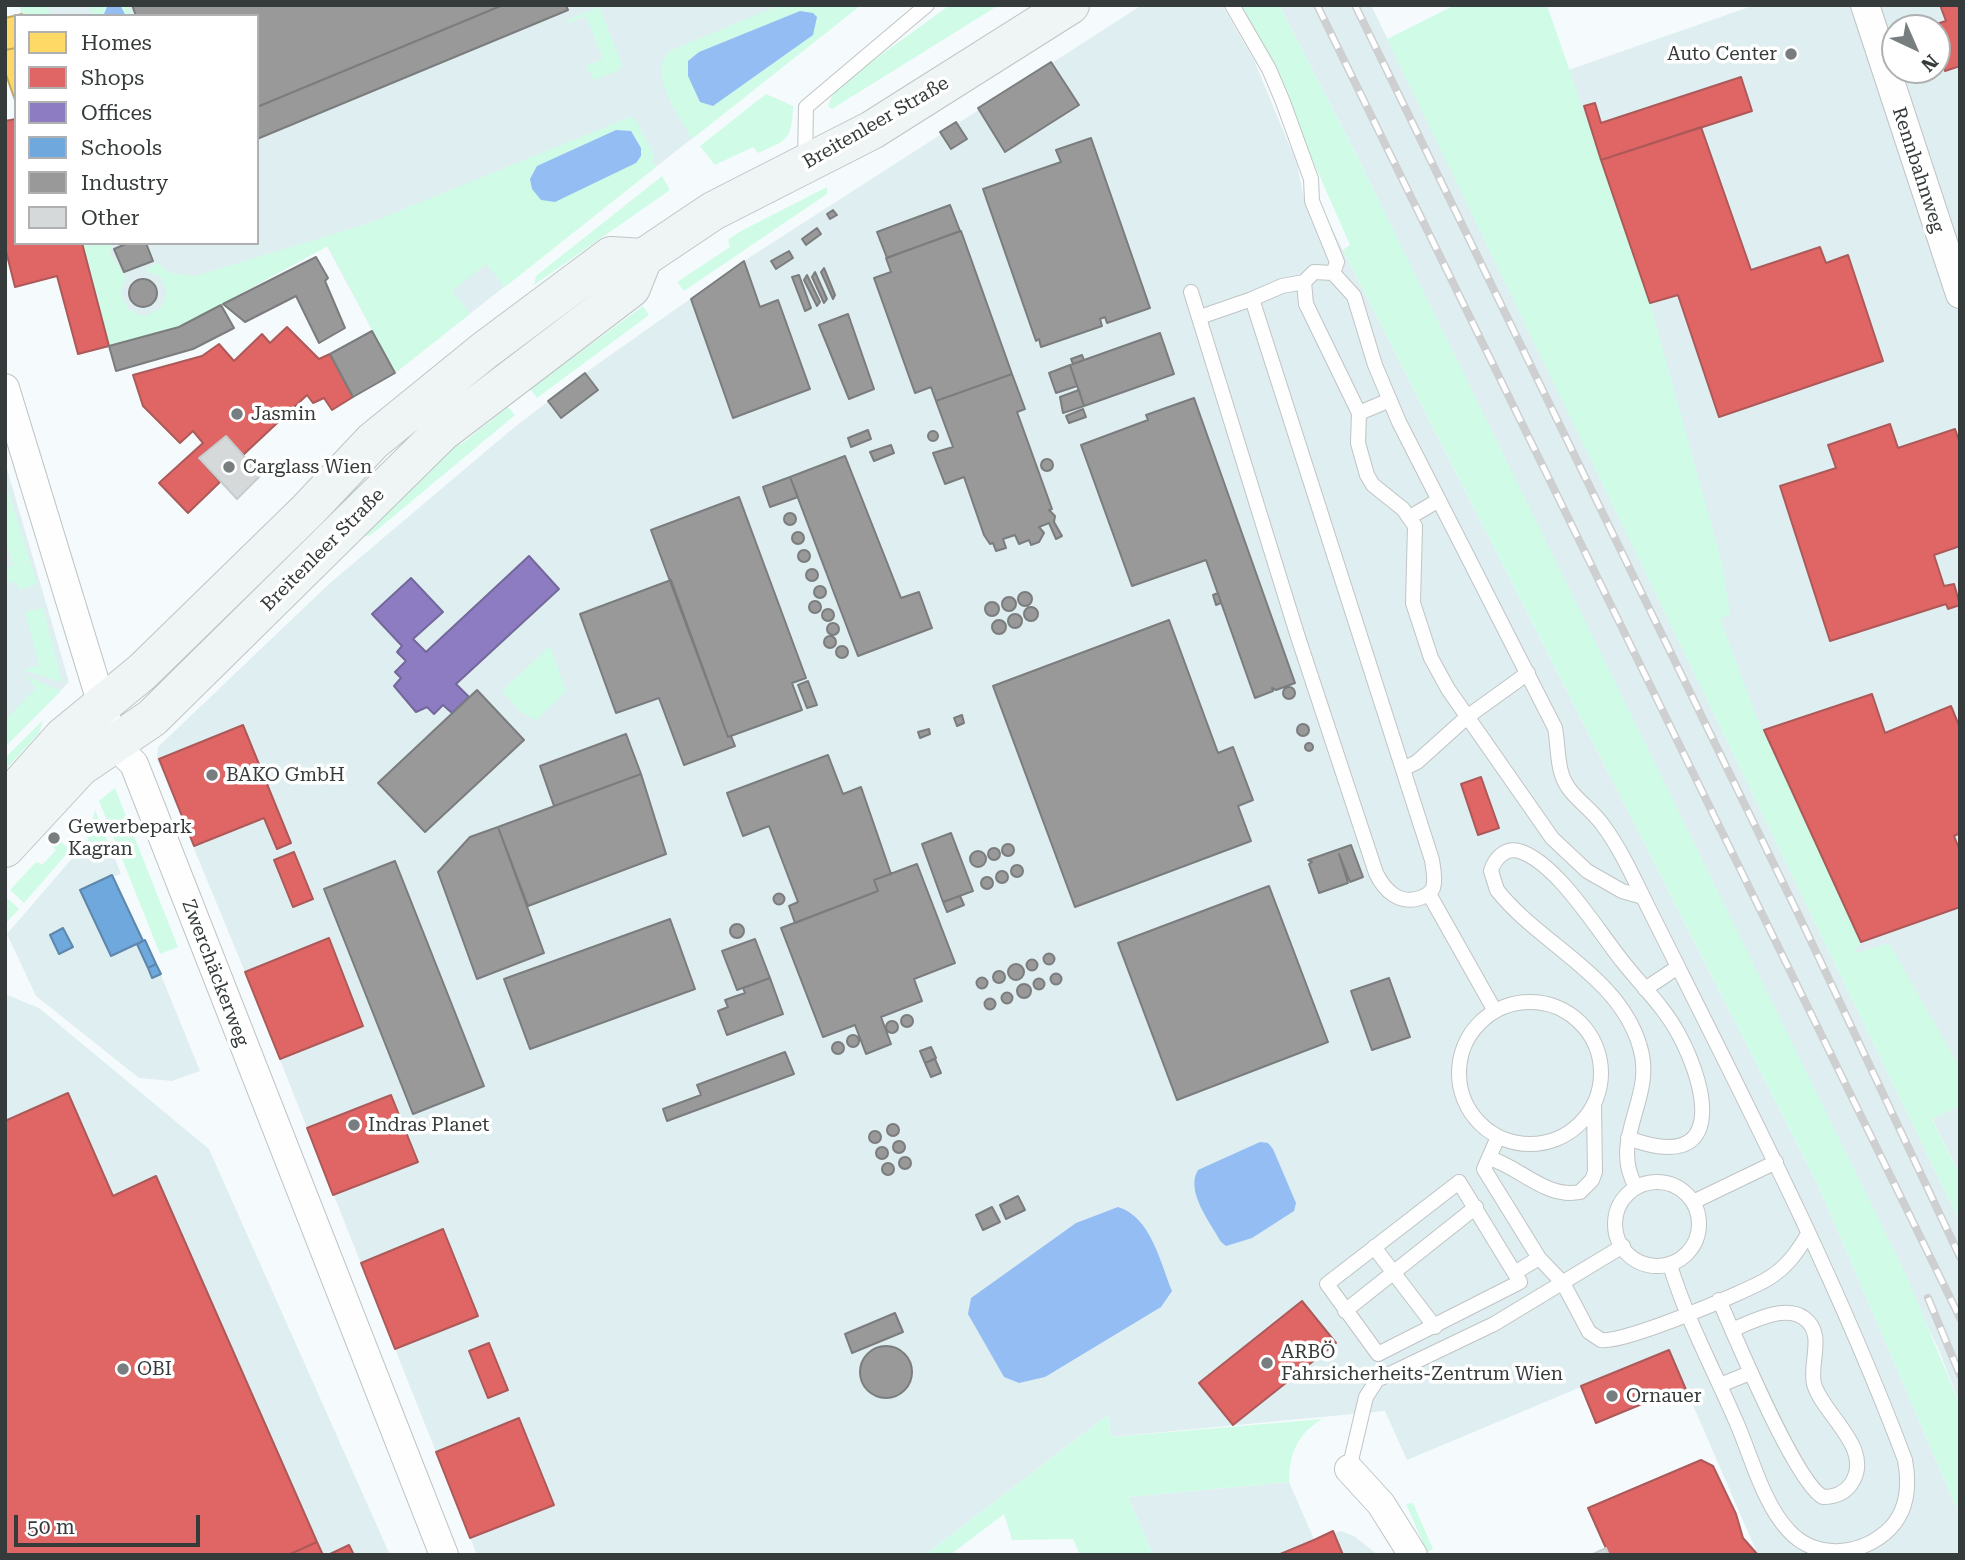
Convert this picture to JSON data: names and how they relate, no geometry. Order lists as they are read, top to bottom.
{
  "streets": {
    "main road": ["Breitenleer Straße"],
    "street": ["Rennbahnweg", "Zwerchäckerweg"]
  },
  "crossings": [
    ["Breitenleer Straße", "Zwerchäckerweg"]
  ],
  "places": [
    "Auto Center",
    "Jasmin",
    "Carglass Wien",
    "BAKO GmbH",
    "Gewerbepark Kagran",
    "Indras Planet",
    "ARBÖ Fahrsicherheits-Zentrum Wien",
    "OBI",
    "Ornauer"
  ],
  "legend": [
    "Homes",
    "Shops",
    "Offices",
    "Schools",
    "Industry",
    "Other"
  ],
  "scale_bar": "50 m",
  "north": "bottom right"
}
